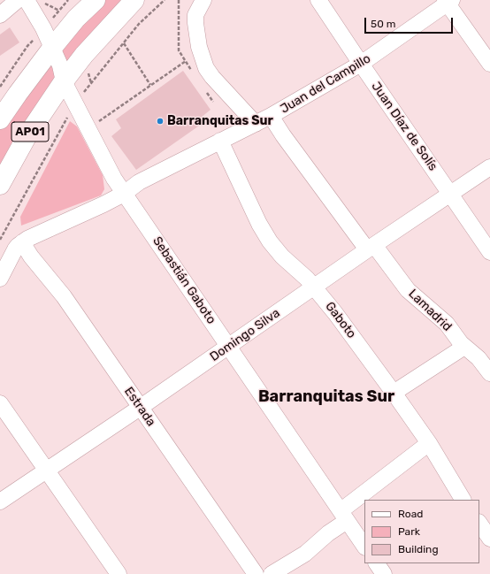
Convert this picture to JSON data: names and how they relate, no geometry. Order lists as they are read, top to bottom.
{
  "streets": {
    "highway": ["AP01"],
    "street": [
      "Juan del Campillo",
      "Juan Díaz de Solís",
      "Sebastián Gaboto",
      "Lamadrid",
      "Gaboto",
      "Domingo Silva",
      "Estrada"
    ]
  },
  "crossings": [
    ["Juan del Campillo", "Juan Díaz de Solís"],
    ["Juan del Campillo", "Sebastián Gaboto"],
    ["Juan del Campillo", "Lamadrid"],
    ["Juan del Campillo", "Gaboto"],
    ["Juan del Campillo", "Estrada"],
    ["Juan Díaz de Solís", "Domingo Silva"],
    ["AP01", "Sebastián Gaboto"],
    ["Sebastián Gaboto", "Domingo Silva"],
    ["Lamadrid", "Domingo Silva"],
    ["Gaboto", "Domingo Silva"],
    ["Domingo Silva", "Estrada"]
  ],
  "districts": ["Barranquitas Sur"],
  "places": ["Barranquitas Sur"],
  "legend": ["Road", "Park", "Building"],
  "scale_bar": "50 m"
}
